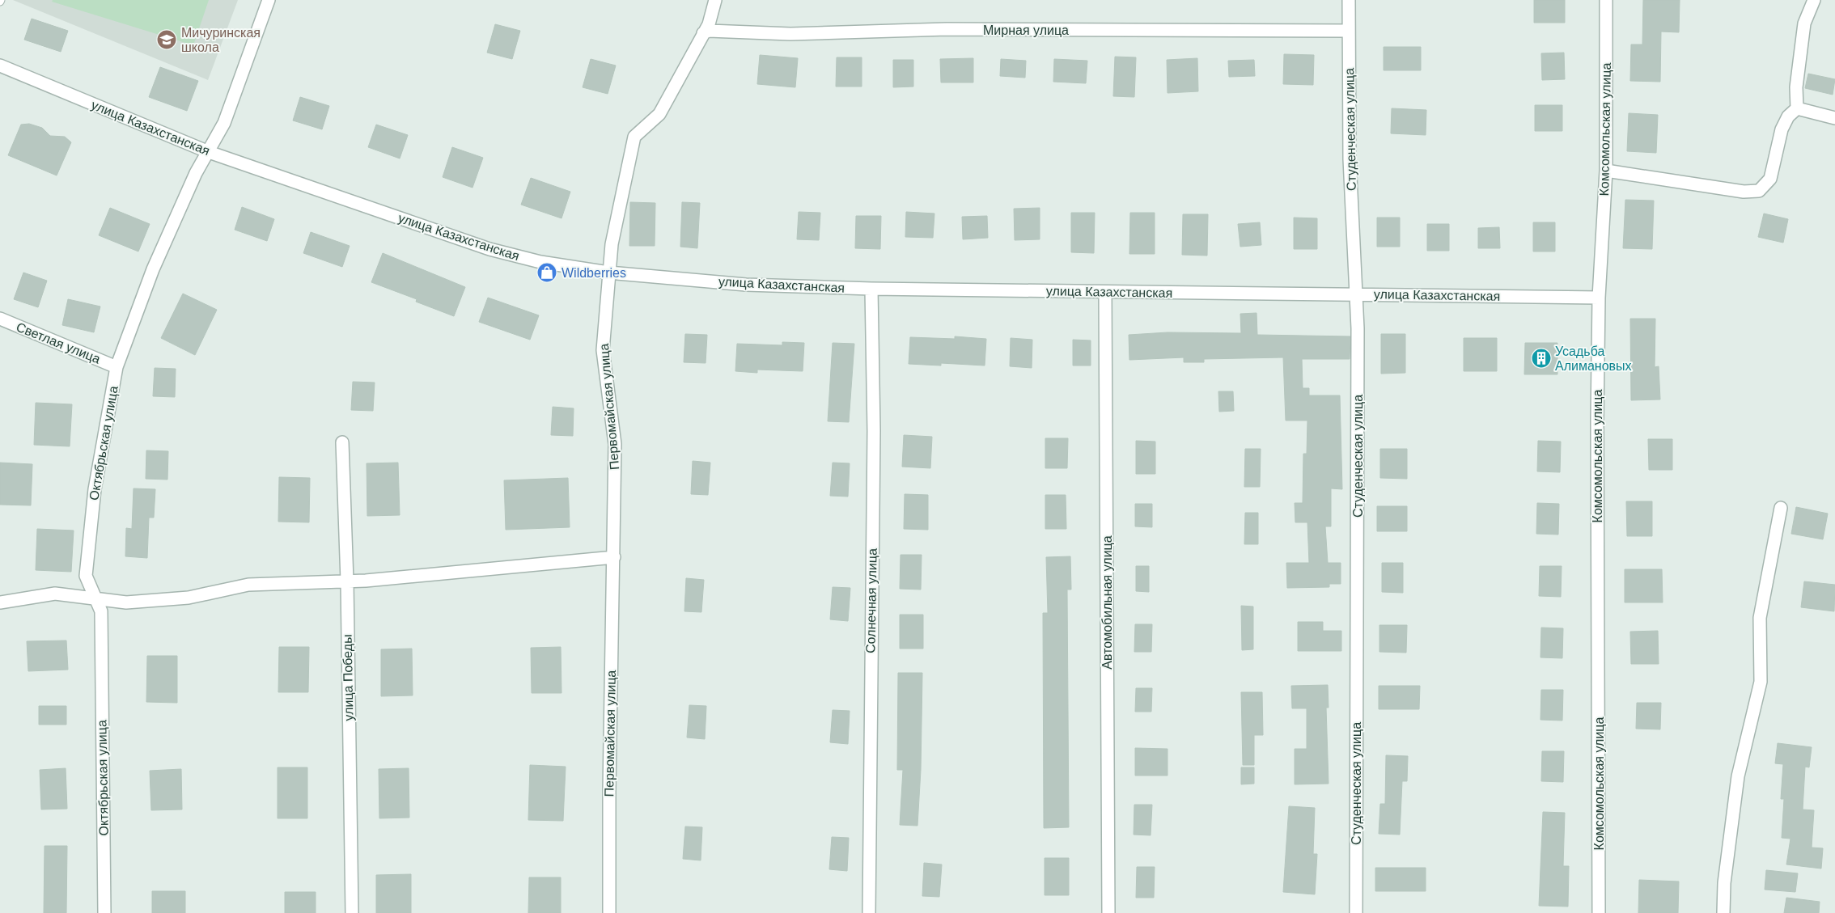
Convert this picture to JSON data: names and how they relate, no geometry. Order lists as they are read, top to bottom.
{
  "streets": {
    "street": [
      "Мирная улица",
      "улица Казахстанская",
      "Студенческая улица",
      "Комсомольская улица",
      "Светлая улица",
      "Первомайская улица",
      "Октябрьская улица",
      "Солнечная улица",
      "Автомобильная улица",
      "улица Победы"
    ]
  },
  "crossings": [
    ["Мирная улица", "Студенческая улица"],
    ["Мирная улица", "Первомайская улица"],
    ["улица Казахстанская", "Студенческая улица"],
    ["улица Казахстанская", "Комсомольская улица"],
    ["улица Казахстанская", "Первомайская улица"],
    ["улица Казахстанская", "Октябрьская улица"],
    ["улица Казахстанская", "Солнечная улица"],
    ["улица Казахстанская", "Автомобильная улица"],
    ["Светлая улица", "Октябрьская улица"]
  ],
  "places": {
    "school or university": ["Мичуринская школа"],
    "shop": ["Wildberries"],
    "building": ["Усадьба Алимановых"]
  }
}
